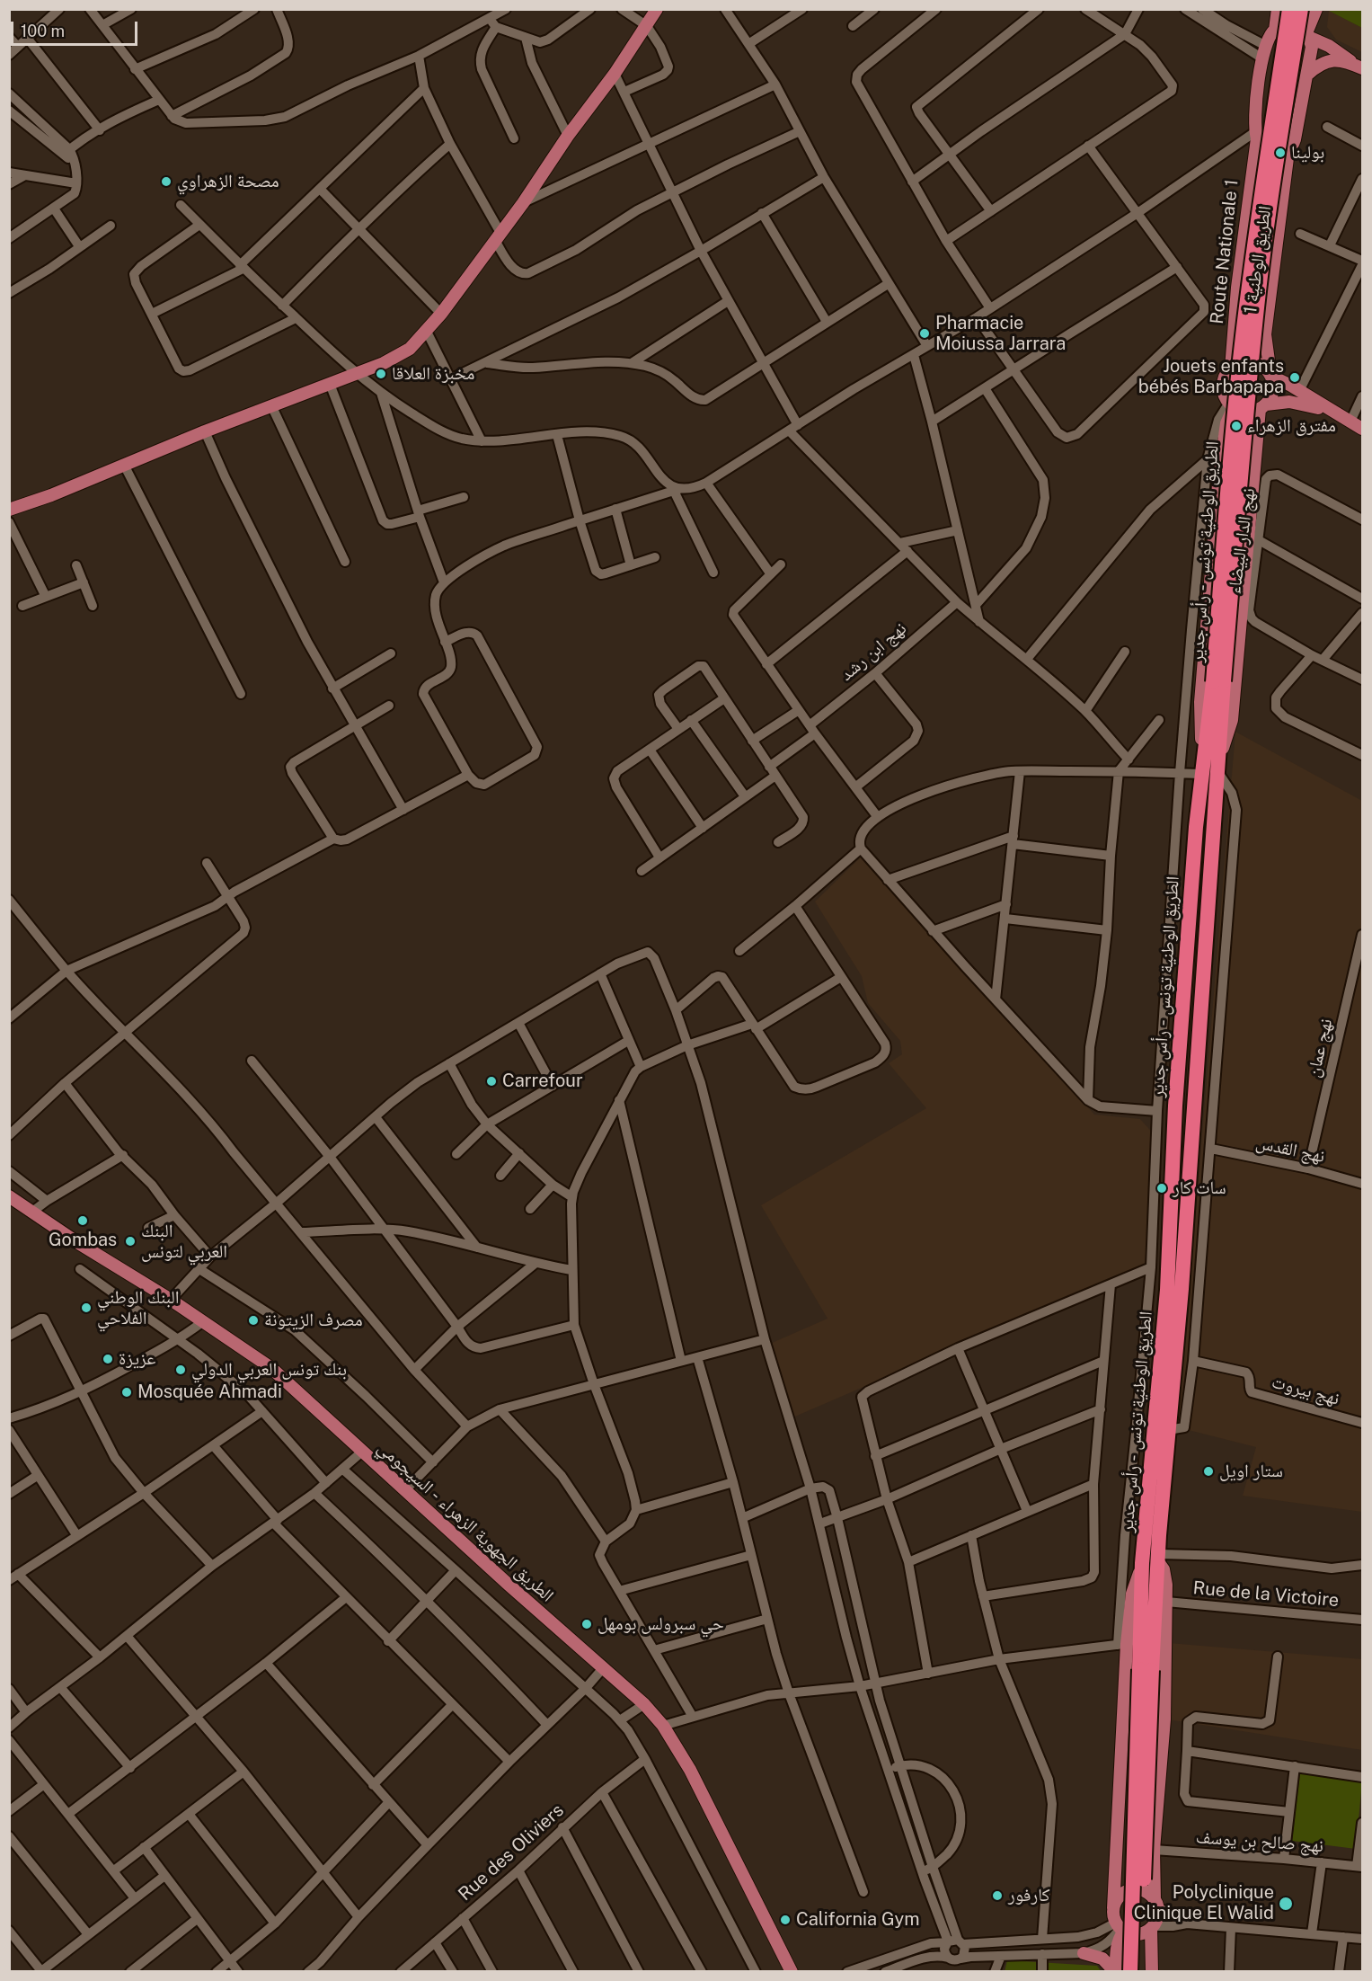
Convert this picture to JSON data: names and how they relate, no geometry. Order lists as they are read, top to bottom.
{
  "streets": {
    "highway": ["الطريق الوطنية تونس - رأس جدير"],
    "main road": ["Route Nationale 1", "الطريق الوطنية 1", "الطريق الجهوية الزهراء - السيجومي"],
    "street": [
      "نهج الدار البيضاء",
      "نهج ابن رشد",
      "نهج عمان",
      "نهج القدس",
      "نهج بيروت",
      "Rue de la Victoire",
      "نهج صالح بن يوسف",
      "Rue des Oliviers"
    ]
  },
  "crossings": [
    ["Route Nationale 1", "الطريق الوطنية 1"],
    ["الطريق الوطنية 1", "الطريق الوطنية تونس - رأس جدير"],
    ["نهج عمان", "نهج القدس"]
  ],
  "places": [
    "بولينا",
    "مصحة الزهراوي",
    "Pharmacie Moiussa Jarrara",
    "مخبزة العلاقا",
    "Jouets enfants bébés Barbapapa",
    "مفترق الزهراء",
    "Carrefour",
    "سات كار",
    "Gombas",
    "البنك العربي لتونس",
    "البنك الوطني الفلاحي",
    "مصرف الزيتونة",
    "عزيزة",
    "بنك تونس العربي الدولي",
    "Mosquée Ahmadi",
    "ستار اويل",
    "حي سبرولس بومهل",
    "كارفور",
    "Polyclinique Clinique El Walid",
    "California Gym"
  ],
  "scale_bar": "100 m"
}
